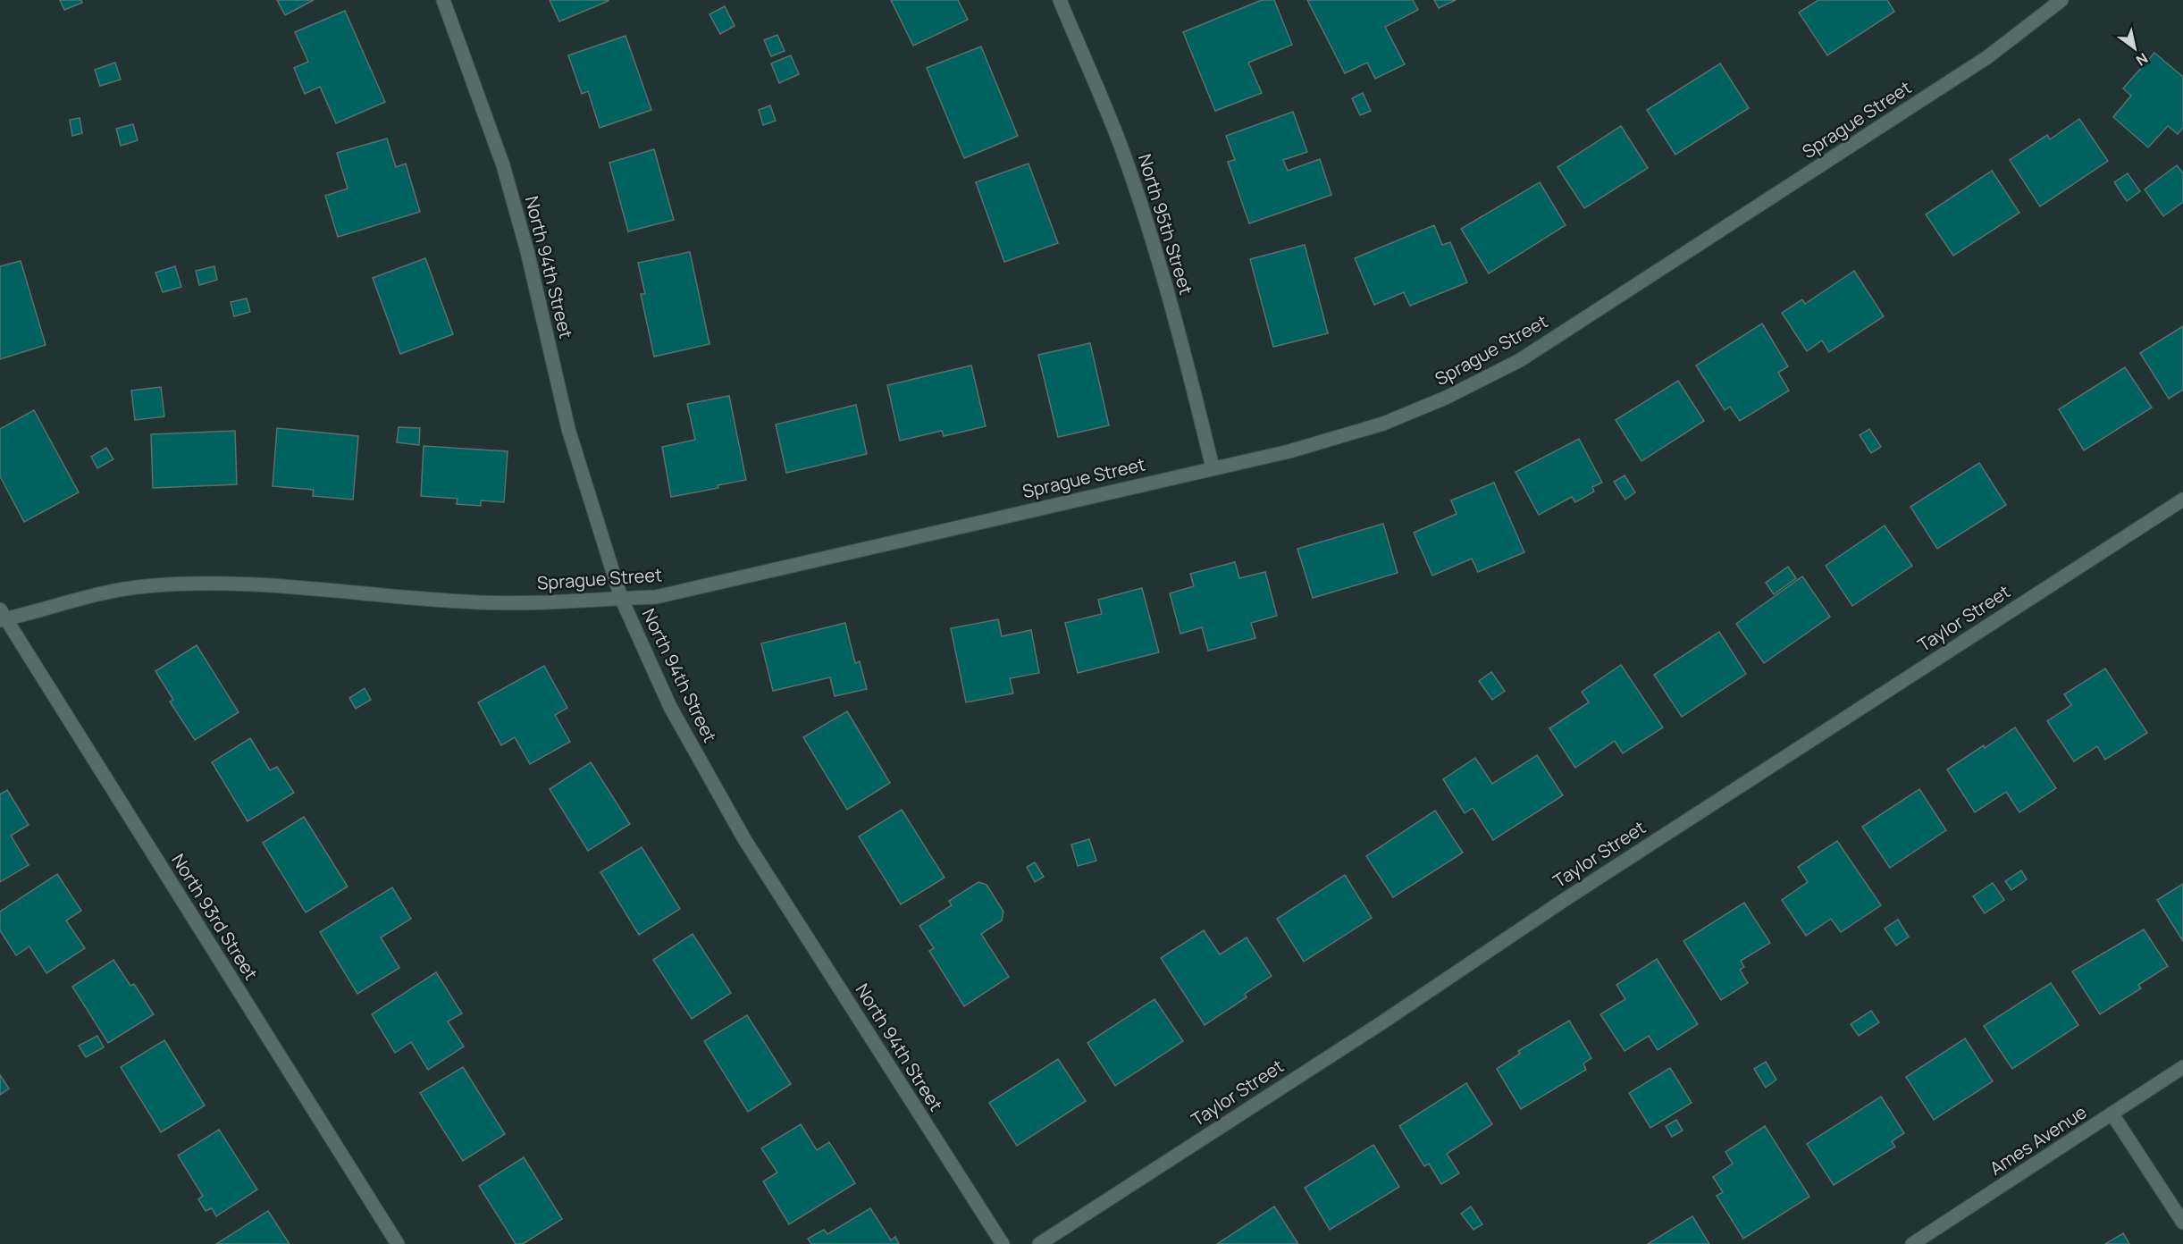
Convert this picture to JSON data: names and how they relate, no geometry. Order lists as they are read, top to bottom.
{
  "streets": {
    "street": [
      "Sprague Street",
      "North 95th Street",
      "North 94th Street",
      "Taylor Street",
      "North 93rd Street",
      "Ames Avenue"
    ]
  },
  "crossings": [
    ["Sprague Street", "North 95th Street"],
    ["Sprague Street", "North 94th Street"],
    ["Sprague Street", "North 93rd Street"]
  ],
  "north": "bottom right"
}
